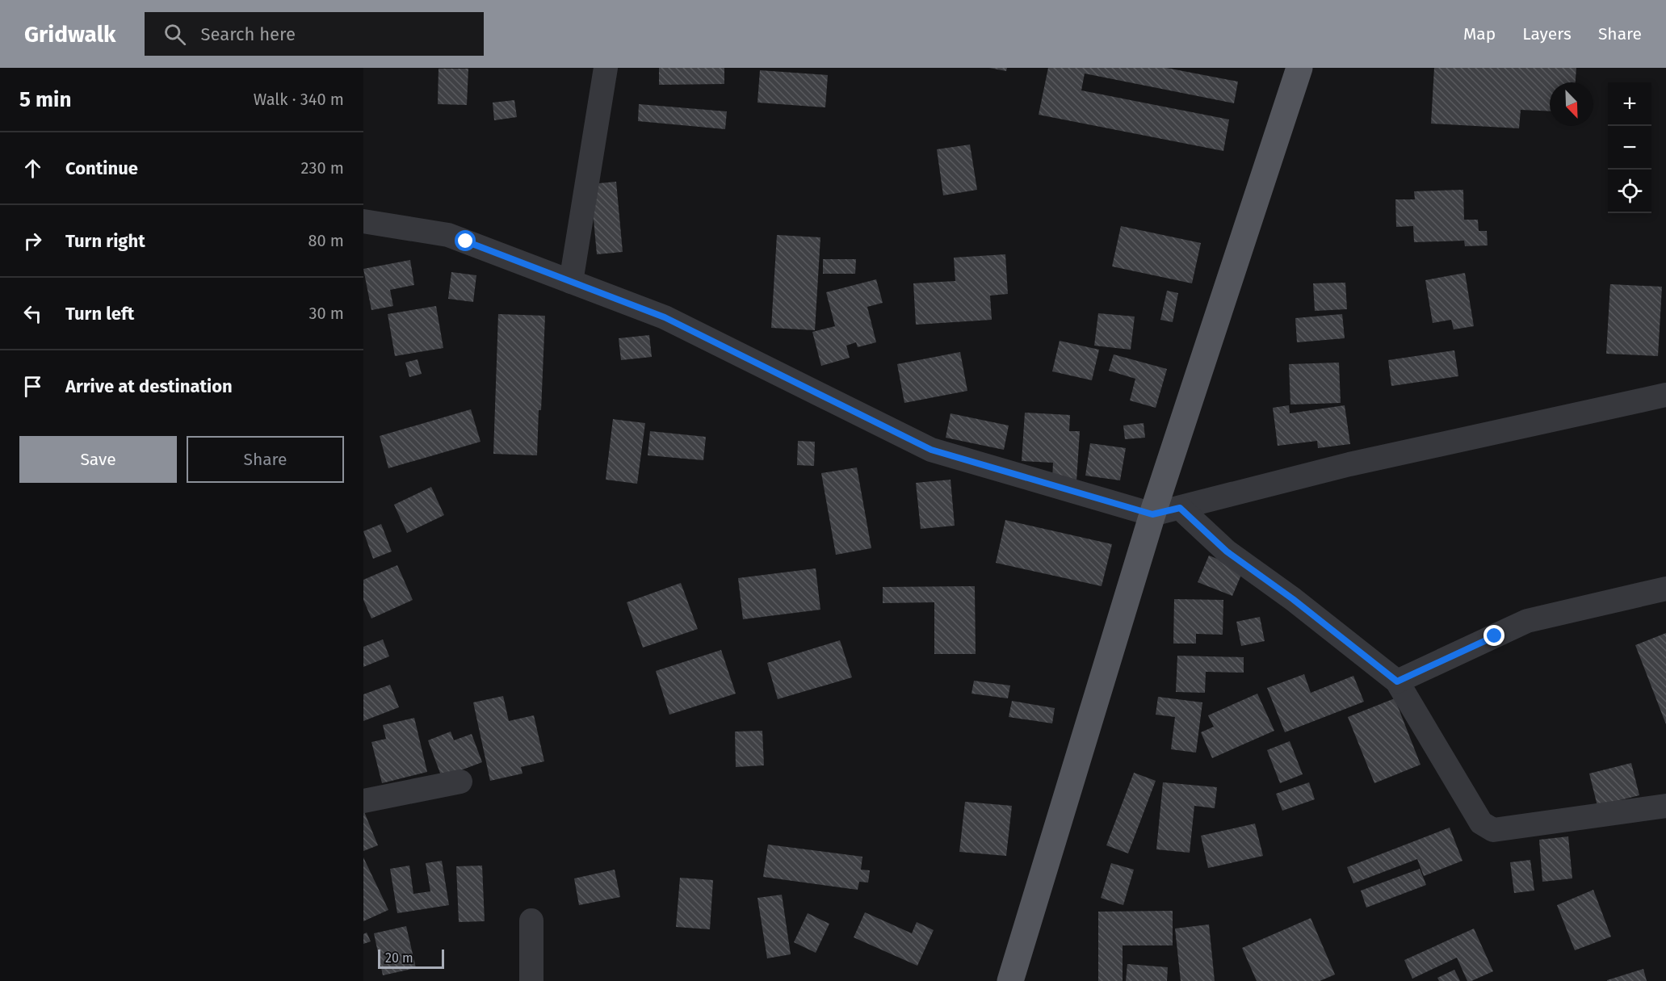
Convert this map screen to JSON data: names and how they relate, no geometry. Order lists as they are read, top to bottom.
{
  "scale_bar": "20 m",
  "north": "bottom right",
  "page": {
    "header": "Gridwalk",
    "search": "Search here",
    "nav": ["Map", "Layers", "Share"],
    "heading": ["5 min", "Walk · 340 m"],
    "map_buttons": ["+", "−"],
    "list": [
      ["Continue", "230 m"],
      ["Turn right", "80 m"],
      ["Turn left", "30 m"],
      "Arrive at destination"
    ],
    "buttons": ["Save", "Share"],
    "scale": "20 m"
  }
}
